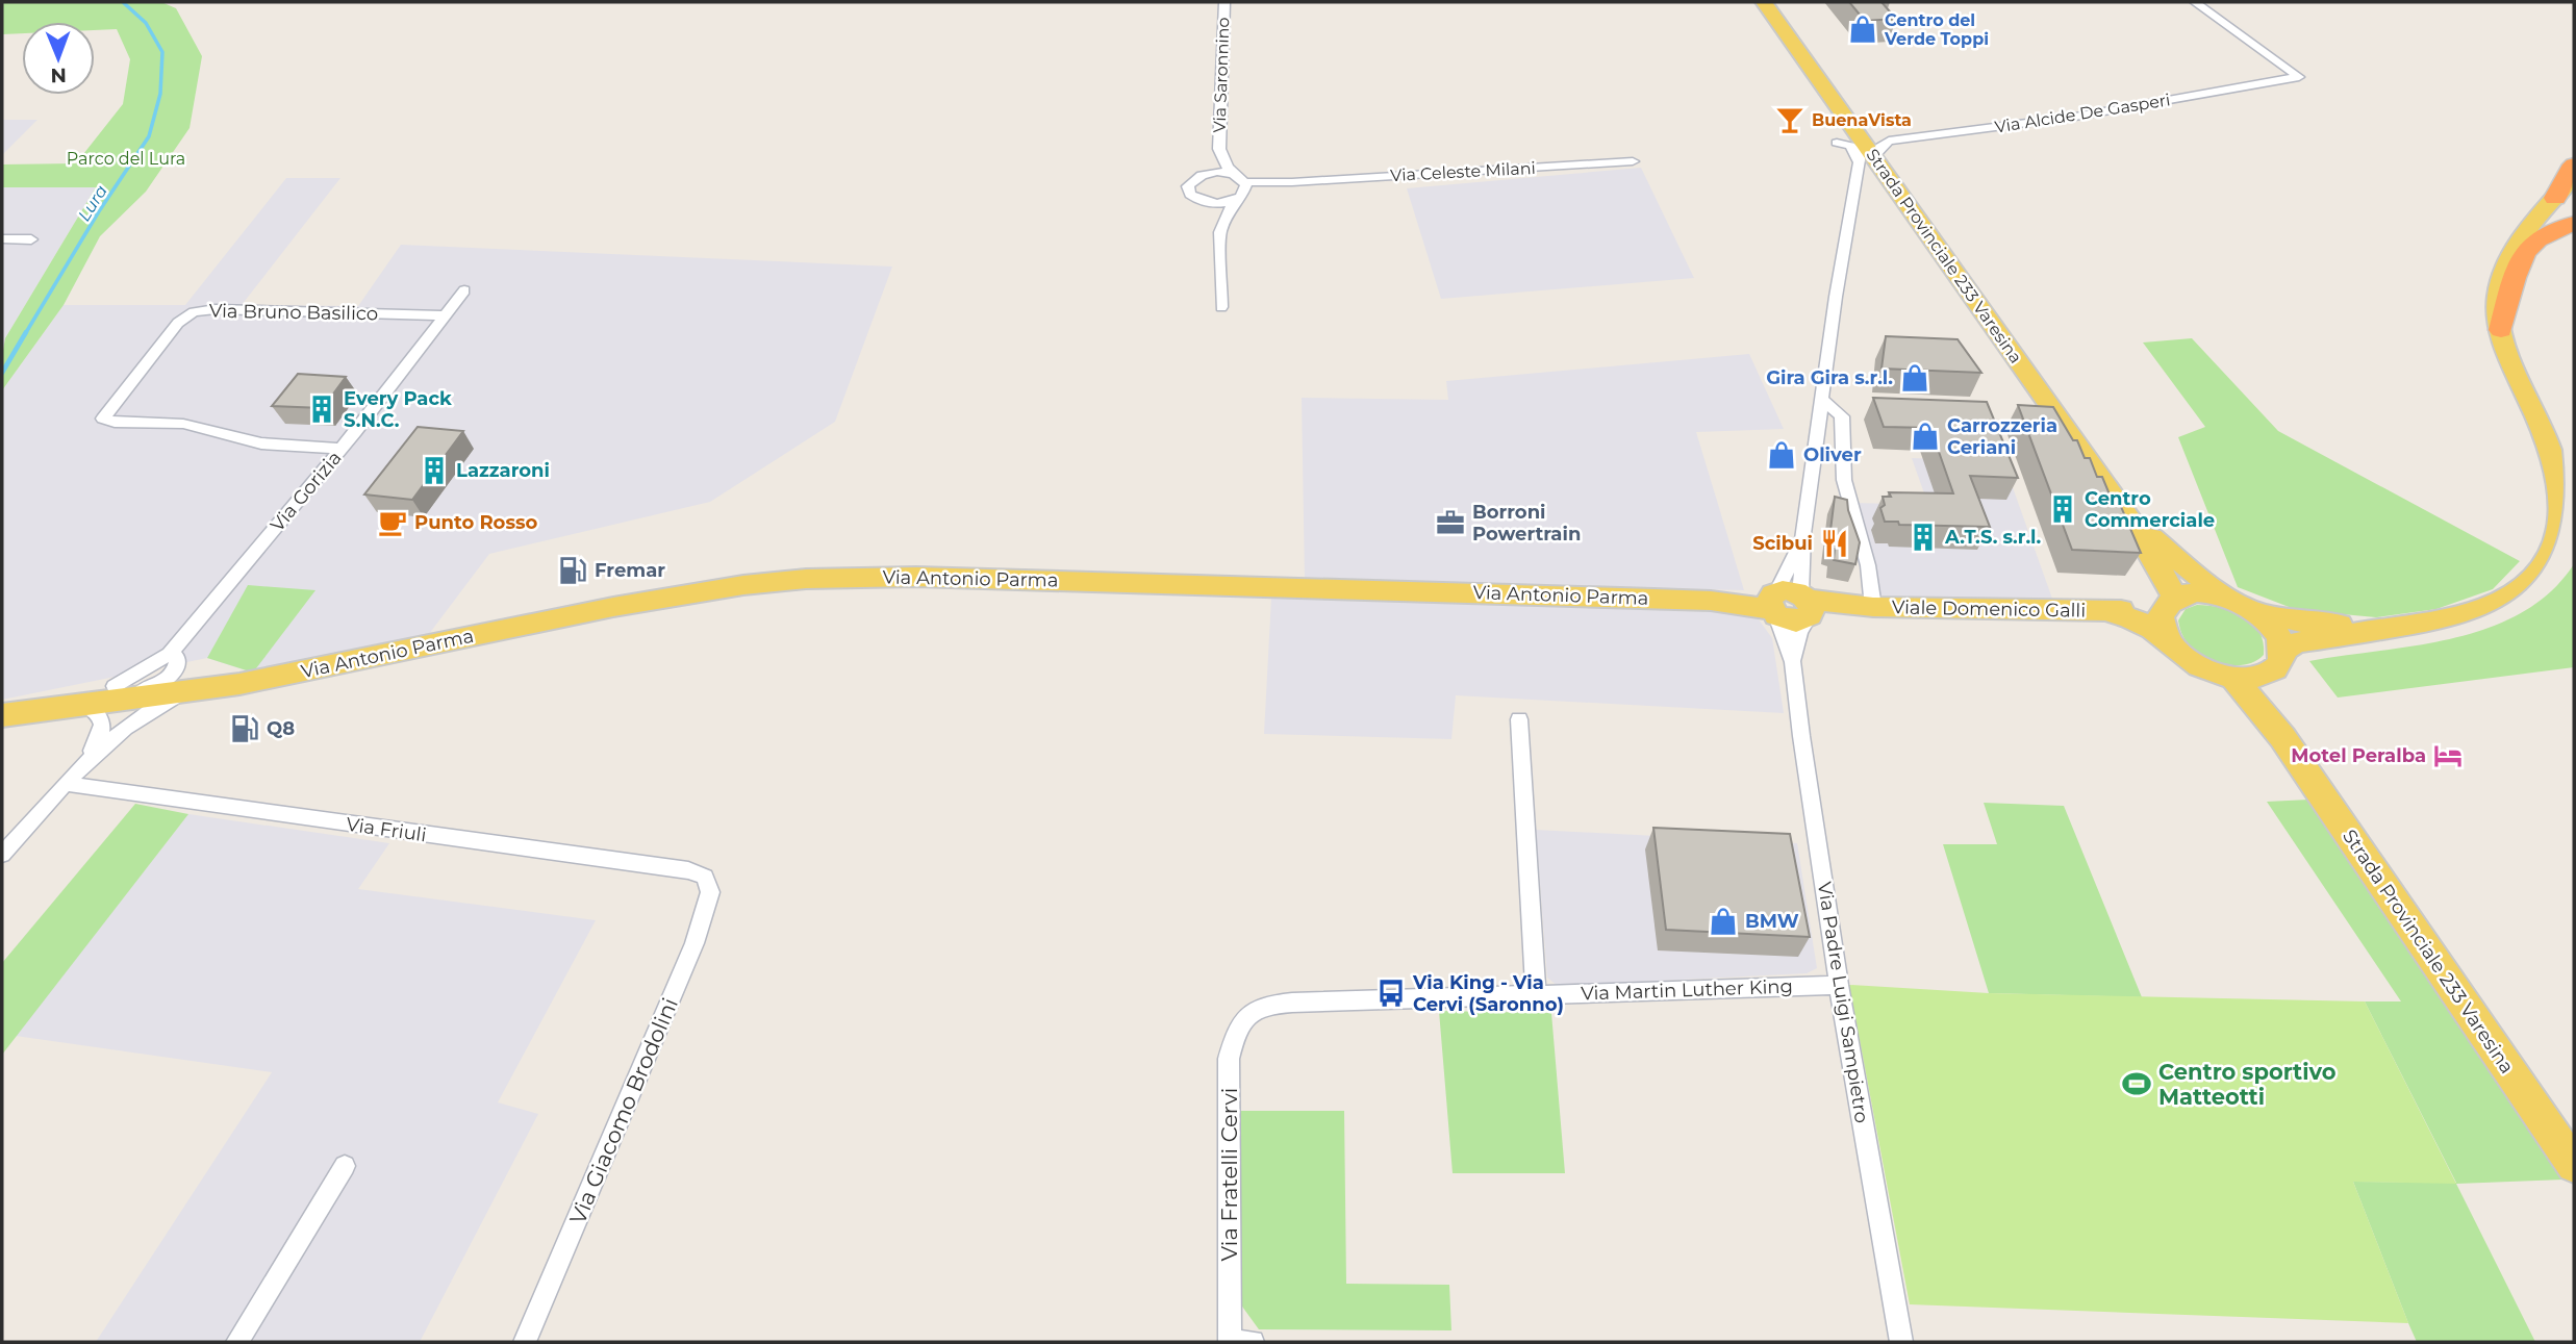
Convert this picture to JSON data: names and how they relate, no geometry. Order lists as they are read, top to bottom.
{
  "streets": {
    "main road": ["Strada Provinciale 233 Varesina", "Via Antonio Parma", "Viale Domenico Galli"],
    "street": [
      "Via Saronnino",
      "Via Alcide De Gasperi",
      "Via Celeste Milani",
      "Via Bruno Basilico",
      "Via Gorizia",
      "Via Friuli",
      "Via Martin Luther King",
      "Via Padre Luigi Sampietro",
      "Via Giacomo Brodolini",
      "Via Fratelli Cervi"
    ]
  },
  "crossings": [
    ["Via Alcide De Gasperi", "Strada Provinciale 233 Varesina"],
    ["Via Alcide De Gasperi", "Via Padre Luigi Sampietro"],
    ["Strada Provinciale 233 Varesina", "Viale Domenico Galli"],
    ["Strada Provinciale 233 Varesina", "Via Padre Luigi Sampietro"],
    ["Via Bruno Basilico", "Via Gorizia"],
    ["Via Gorizia", "Via Antonio Parma"],
    ["Via Gorizia", "Via Friuli"],
    ["Via Antonio Parma", "Viale Domenico Galli"],
    ["Via Antonio Parma", "Via Padre Luigi Sampietro"],
    ["Viale Domenico Galli", "Via Padre Luigi Sampietro"],
    ["Via Friuli", "Via Giacomo Brodolini"],
    ["Via Martin Luther King", "Via Padre Luigi Sampietro"],
    ["Via Martin Luther King", "Via Fratelli Cervi"]
  ],
  "water": ["Lura"],
  "parks": ["Parco del Lura"],
  "places": {
    "shop": [
      "Centro del Verde Toppi",
      "Gira Gira s.r.l.",
      "Carrozzeria Ceriani",
      "Oliver",
      "BMW"
    ],
    "bar": ["BuenaVista"],
    "building": [
      "Every Pack S.N.C.",
      "Lazzaroni",
      "Centro Commerciale",
      "A.T.S. s.r.l."
    ],
    "cafe": ["Punto Rosso"],
    "office": ["Borroni Powertrain"],
    "restaurant": ["Scibui"],
    "fuel station": ["Fremar", "Q8"],
    "hotel": ["Motel Peralba"],
    "bus stop": ["Via King - Via Cervi (Saronno)"],
    "sports": ["Centro sportivo Matteotti"]
  },
  "north": "bottom"
}
